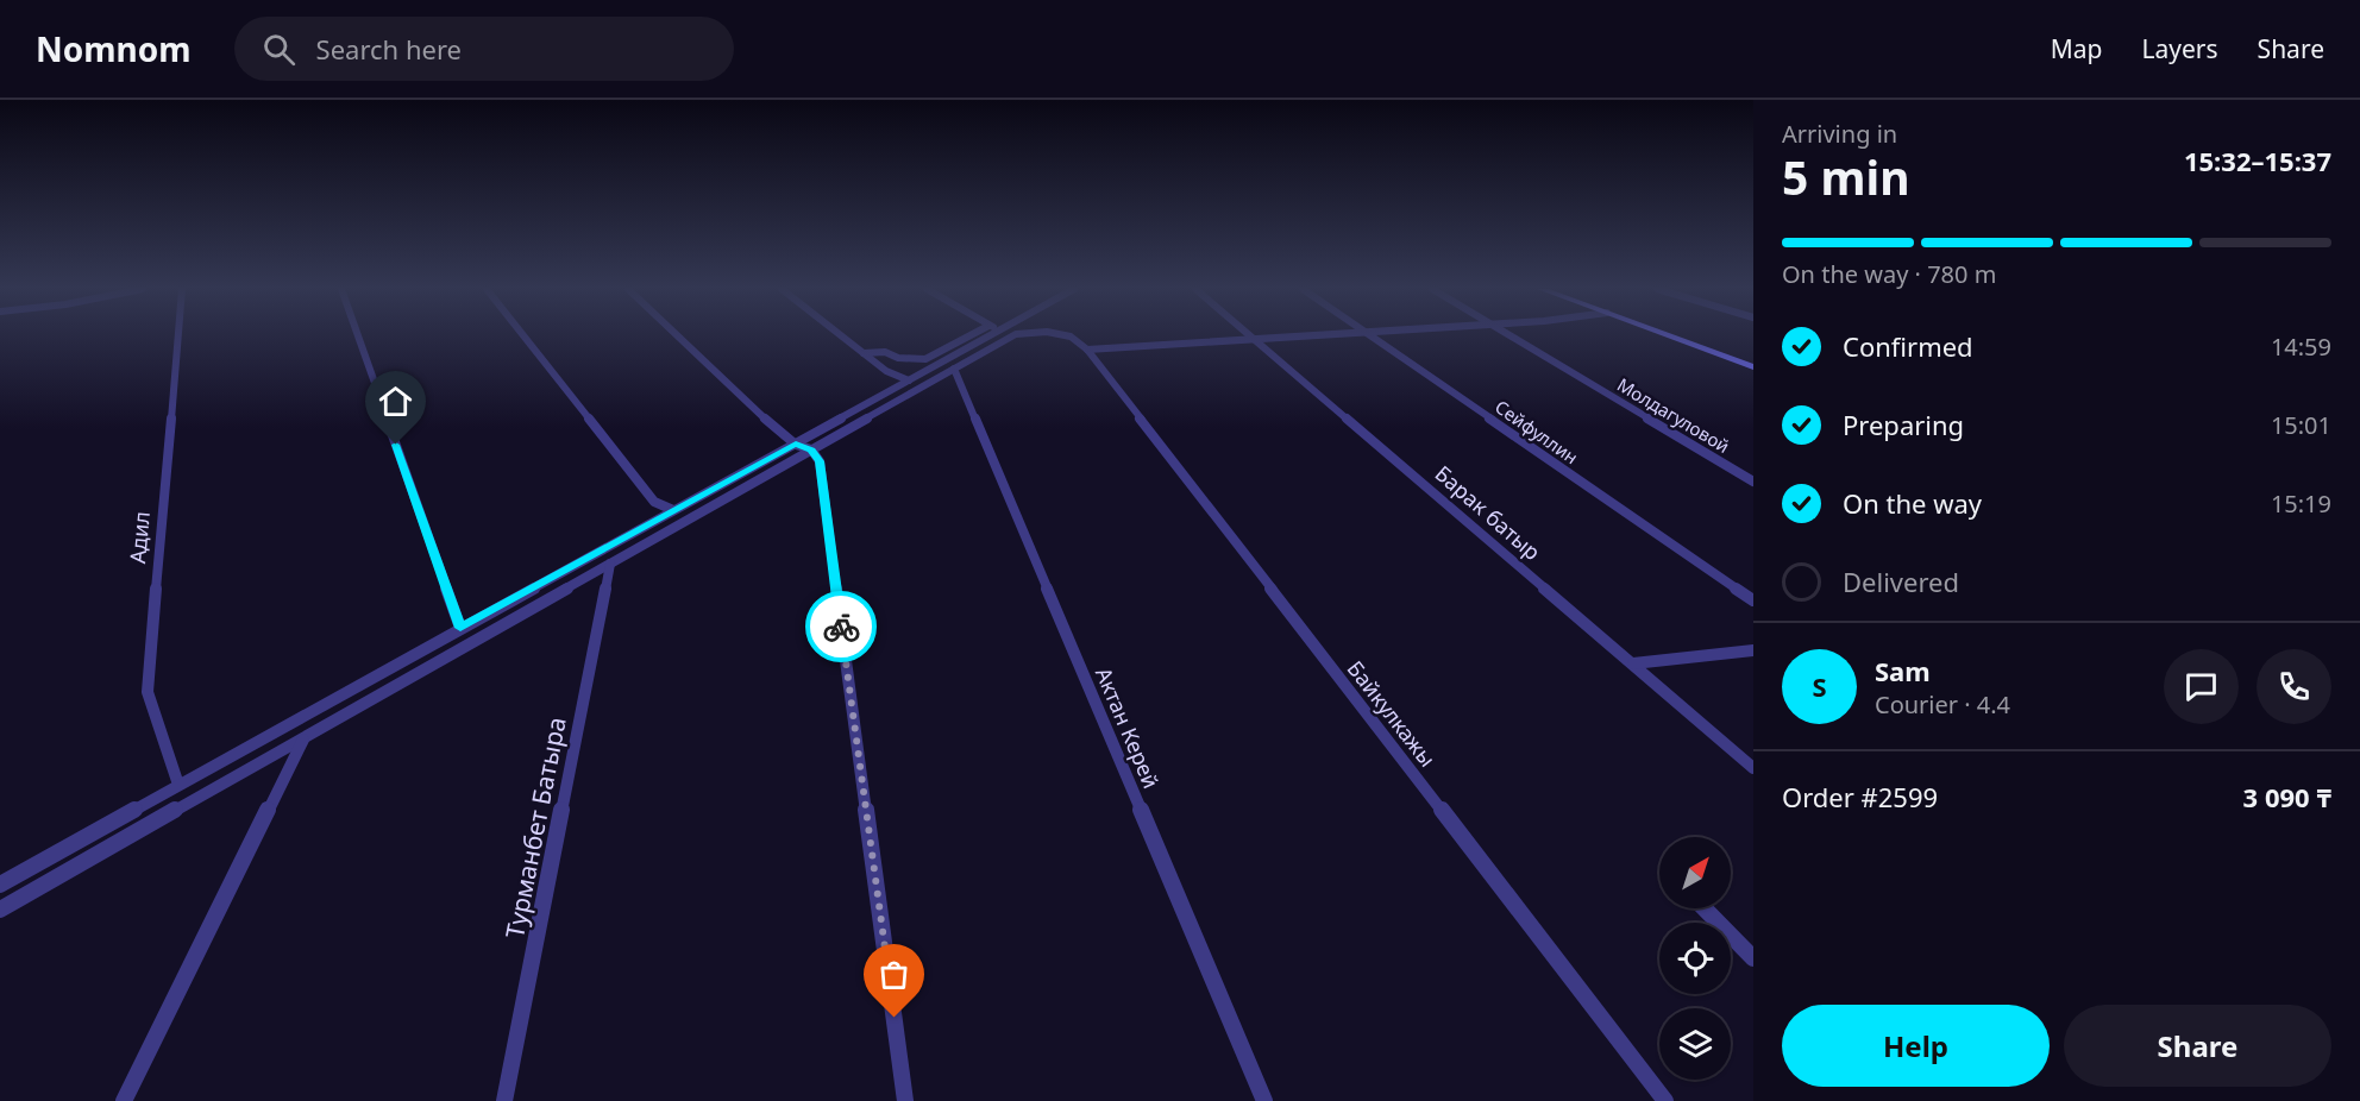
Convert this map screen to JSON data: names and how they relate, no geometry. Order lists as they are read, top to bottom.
{
  "streets": {
    "street": [
      "Молдагуловой",
      "Сейфуллин",
      "Барак батыр",
      "Адил",
      "Байкулкажы",
      "Актан Керей",
      "Турманбет Батыра"
    ]
  },
  "north": "top right",
  "page": {
    "header": "Nomnom",
    "search": "Search here",
    "nav": ["Map", "Layers", "Share"],
    "heading": ["5 min", "Arriving in", "15:32–15:37"],
    "panel": [
      "Sam",
      "Courier · 4.4",
      "Order #2599",
      "3 090 ₸"
    ],
    "bar": "On the way · 780 m",
    "list": [
      ["Confirmed", "14:59"],
      ["Preparing", "15:01"],
      ["On the way", "15:19"],
      "Delivered"
    ],
    "round": "S",
    "buttons": ["Help", "Share"]
  }
}
